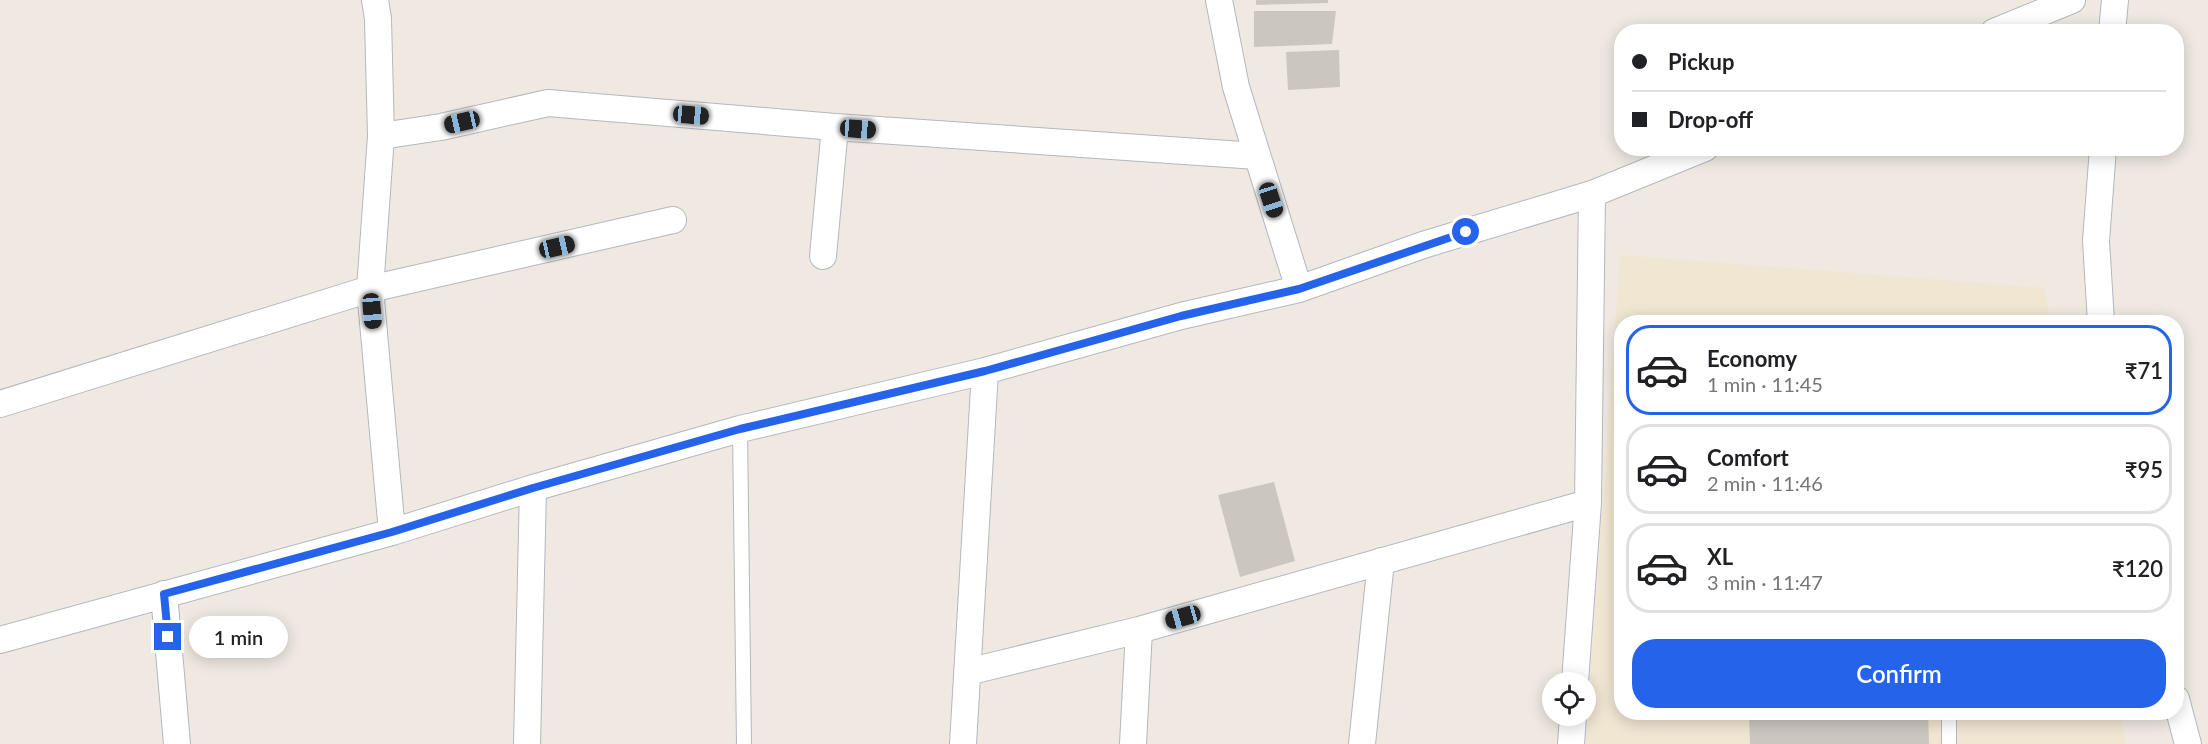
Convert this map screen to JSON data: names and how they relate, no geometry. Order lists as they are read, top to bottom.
{
  "page": {
    "banner": ["Pickup", "Drop-off"],
    "list": [
      {
        "name": "Economy",
        "note": "1 min · 11:45",
        "value": "₹71"
      },
      {
        "name": "Comfort",
        "note": "2 min · 11:46",
        "value": "₹95"
      },
      {
        "name": "XL",
        "note": "3 min · 11:47",
        "value": "₹120"
      }
    ],
    "bubble": "1 min",
    "buttons": "Confirm"
  }
}
